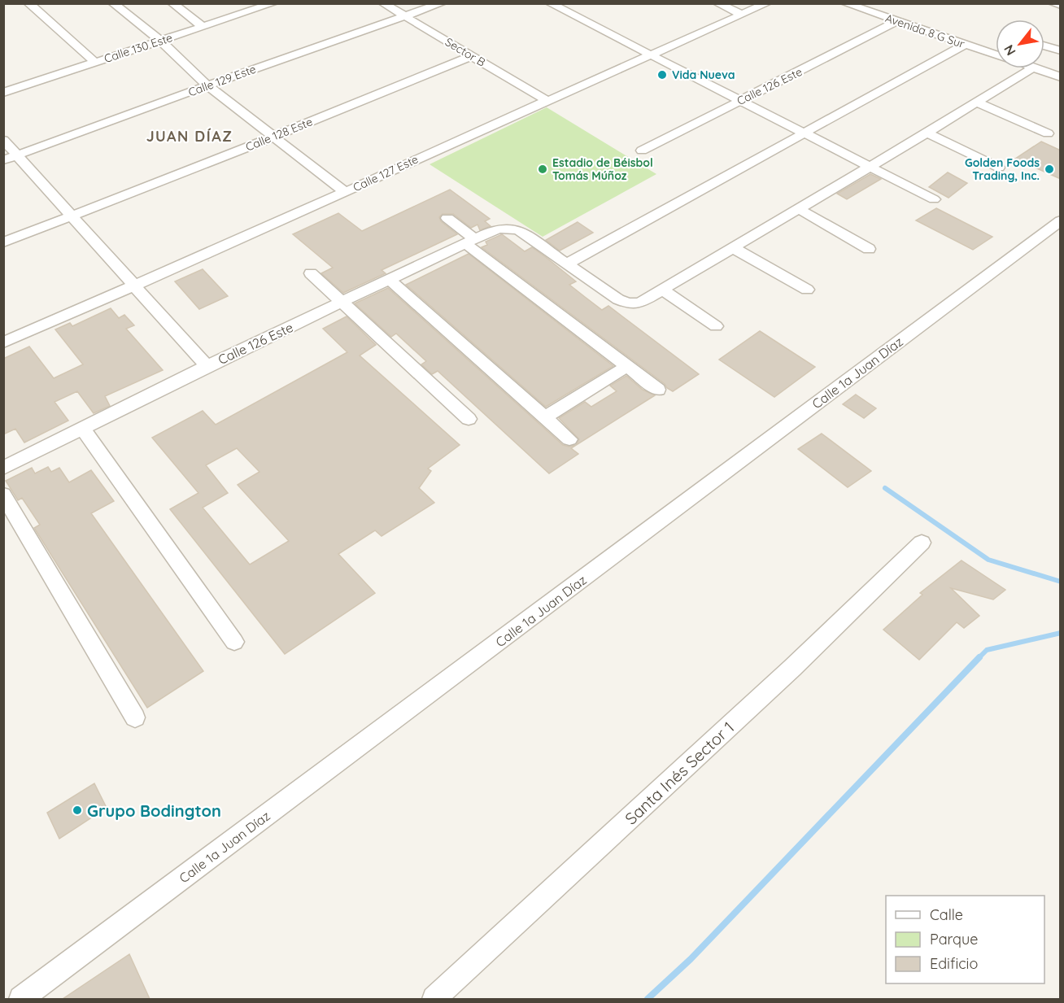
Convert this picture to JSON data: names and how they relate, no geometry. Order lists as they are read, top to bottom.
{
  "streets": {
    "street": [
      "Avenida 8 G Sur",
      "Calle 130 Este",
      "Sector B",
      "Calle 129 Este",
      "Calle 126 Este",
      "Calle 128 Este",
      "Calle 127 Este",
      "Calle 1a Juan Díaz",
      "Santa Inés Sector 1"
    ]
  },
  "crossings": [
    ["Avenida 8 G Sur", "Calle 126 Este"],
    ["Sector B", "Calle 129 Este"],
    ["Sector B", "Calle 128 Este"],
    ["Sector B", "Calle 127 Este"]
  ],
  "districts": ["JUAN DÍAZ"],
  "places": [
    "Vida Nueva",
    "Estadio de Béisbol Tomás Múñoz",
    "Golden Foods Trading, Inc.",
    "Grupo Bodington"
  ],
  "legend": ["Calle", "Parque", "Edificio"],
  "north": "bottom left"
}
